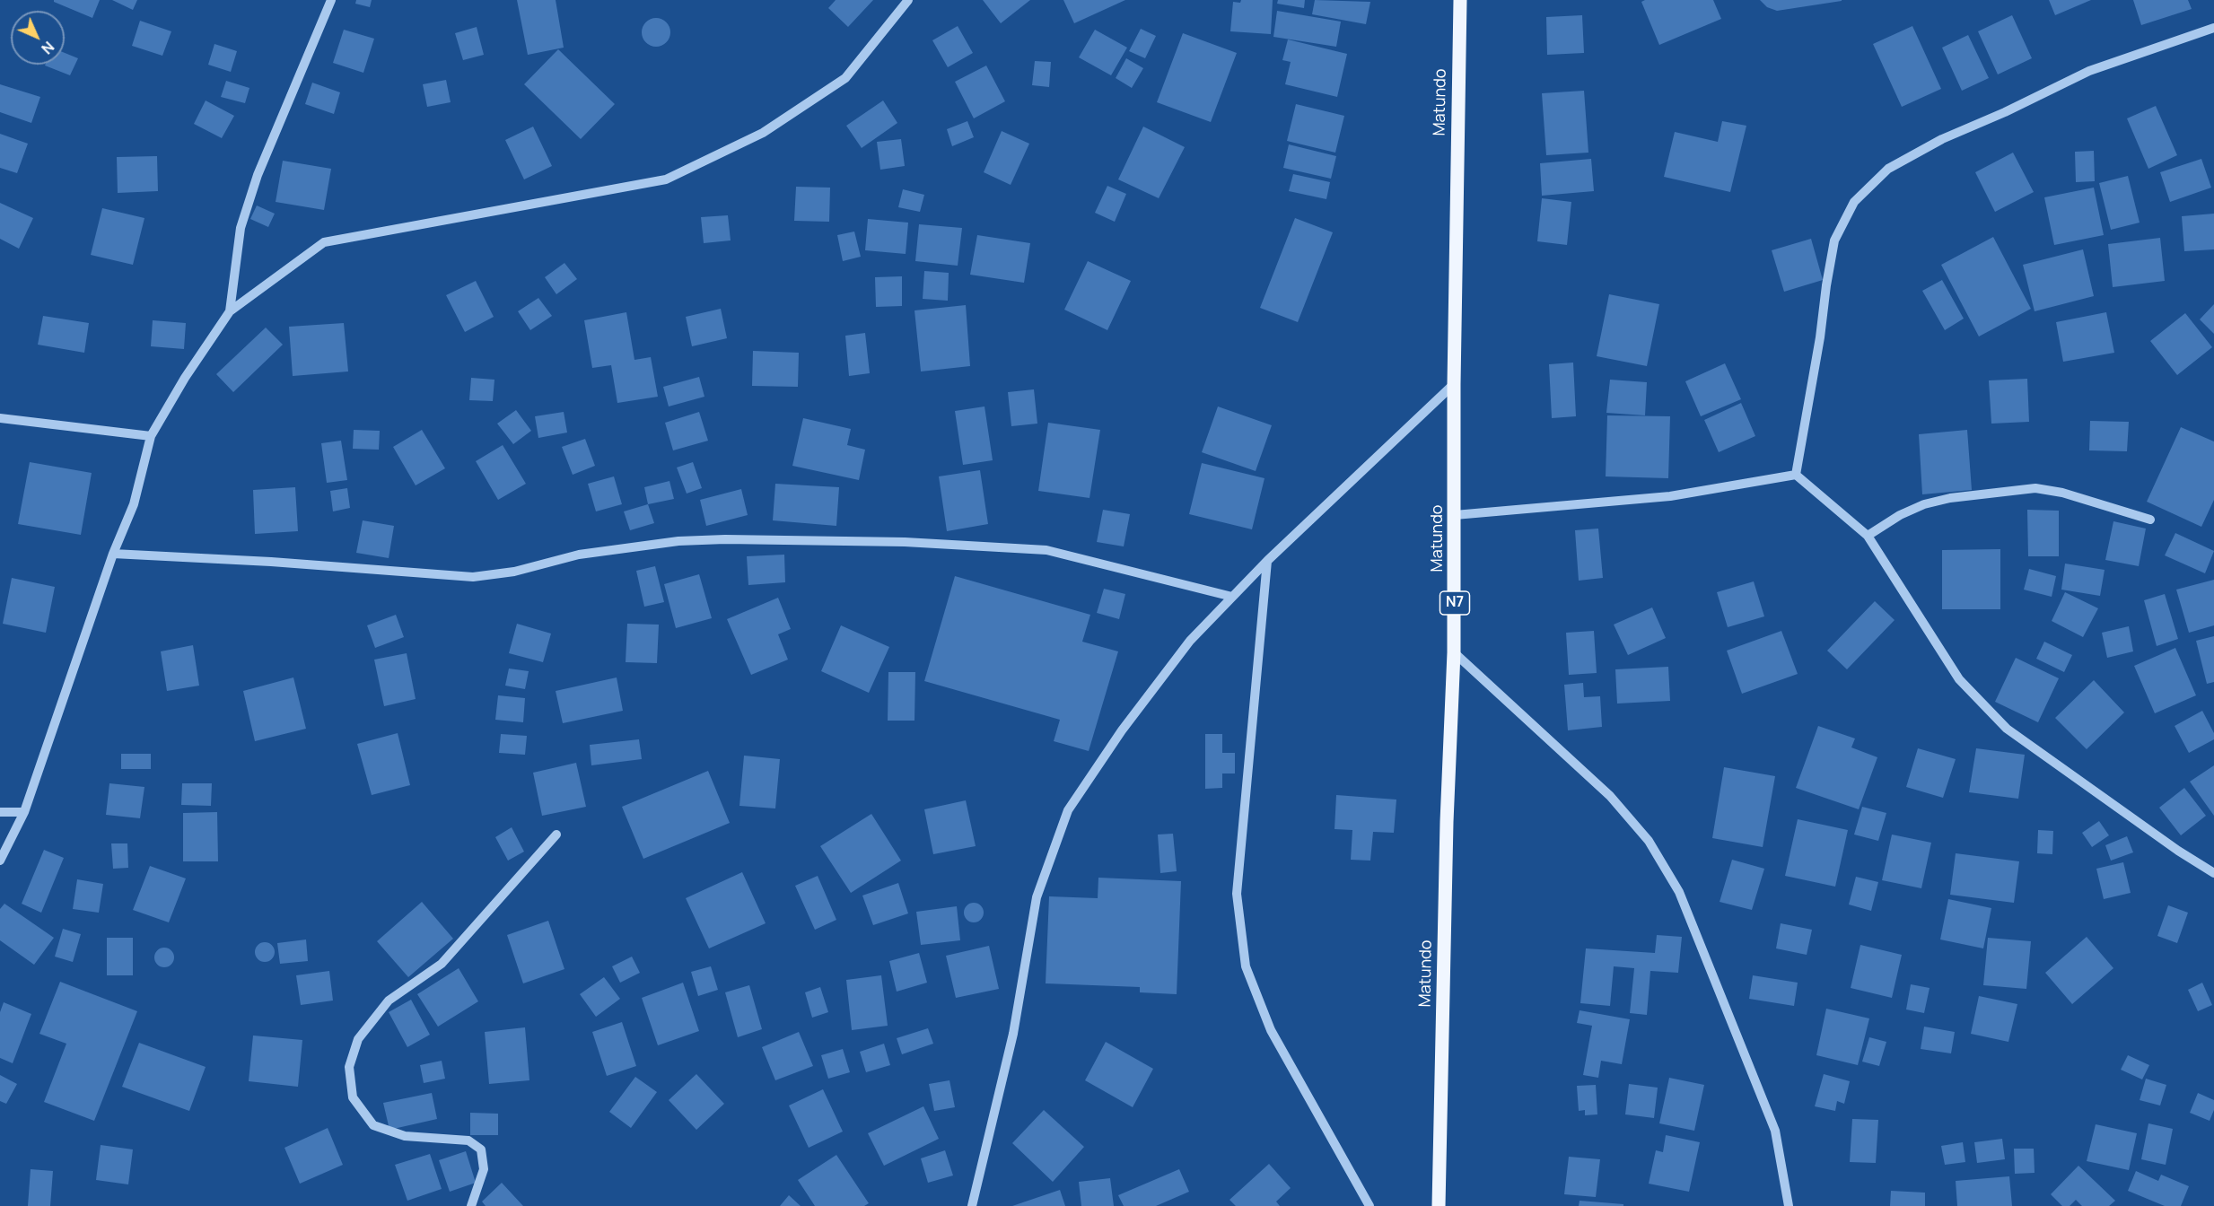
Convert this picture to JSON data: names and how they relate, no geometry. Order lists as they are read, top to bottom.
{
  "streets": {
    "main road": ["Matundo", "N7"]
  },
  "north": "bottom right"
}
